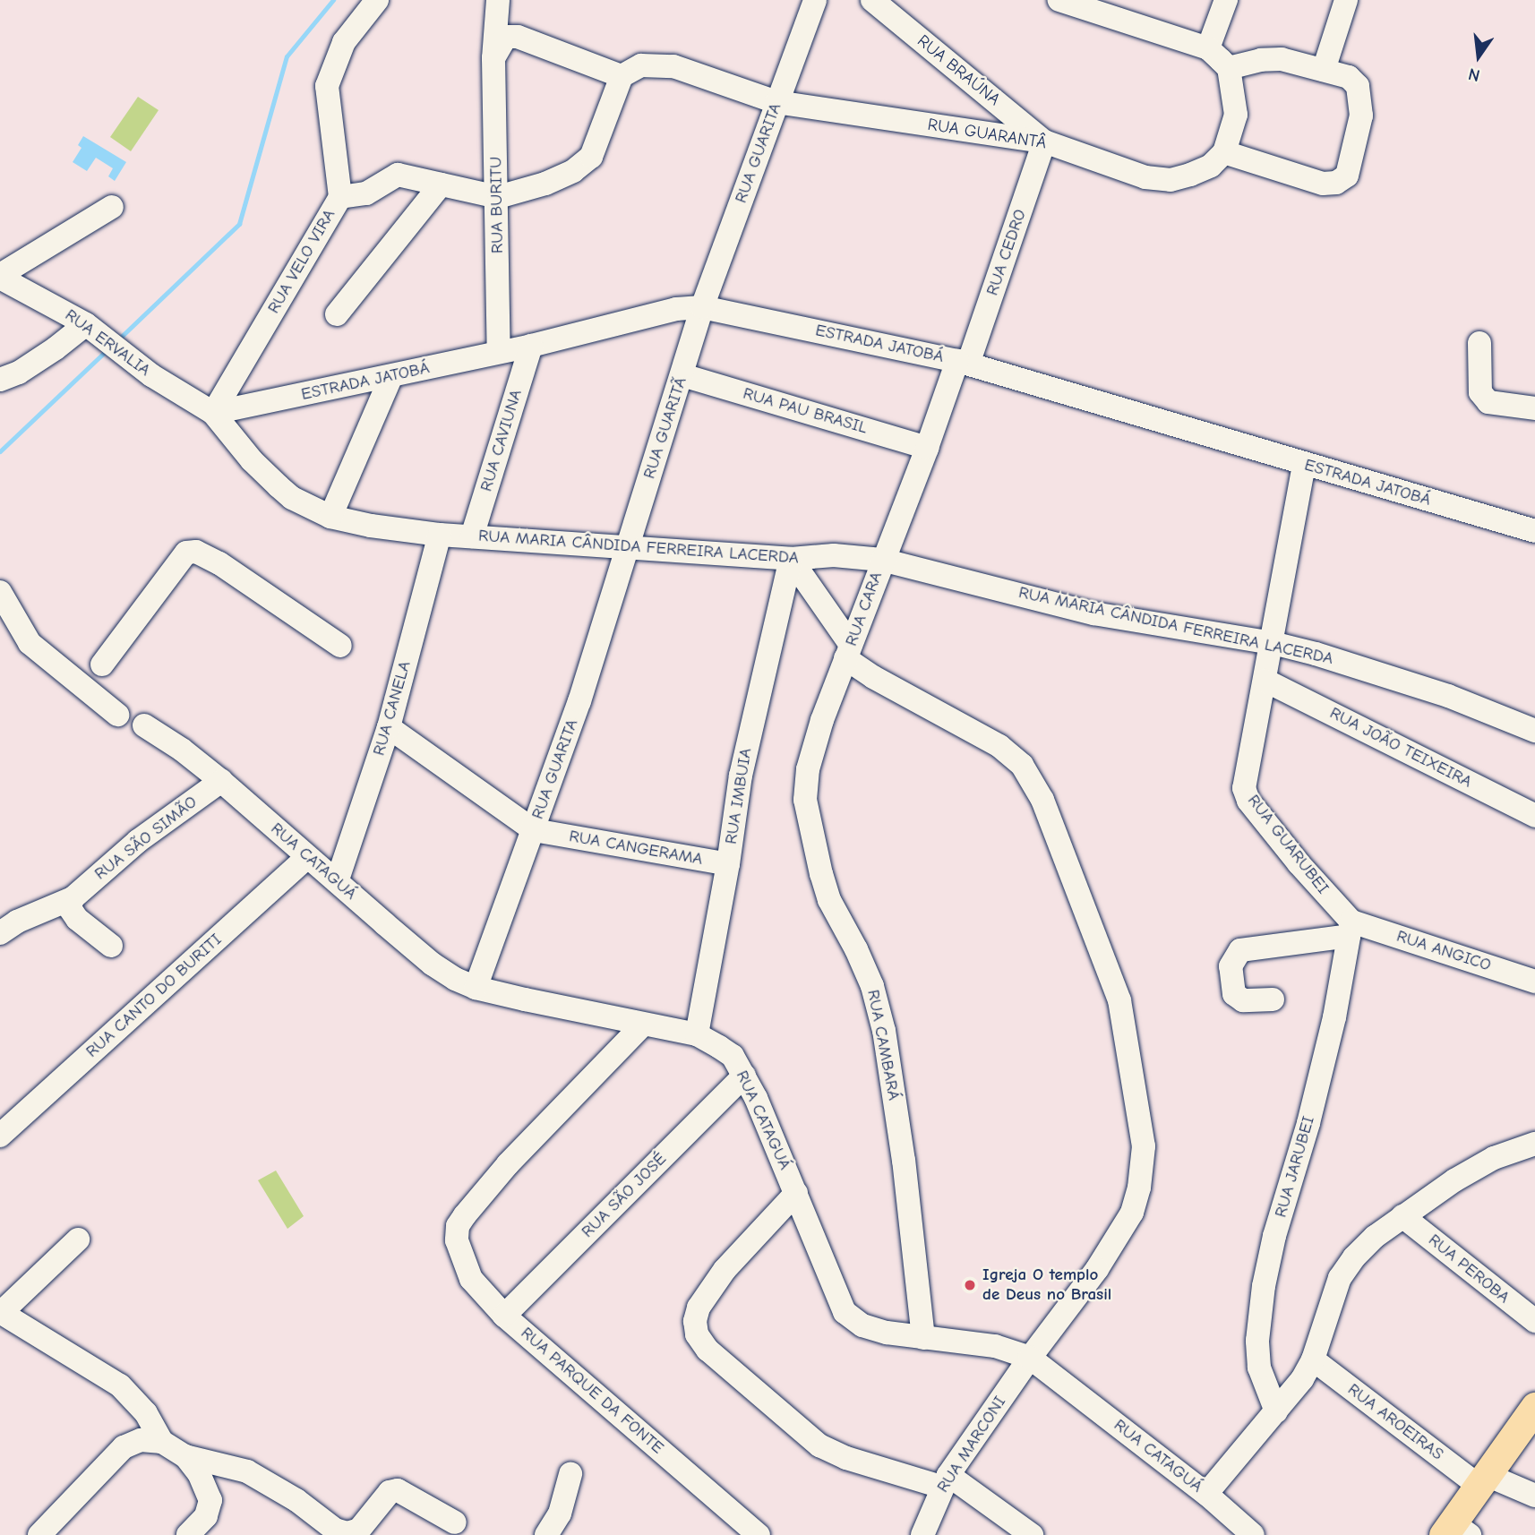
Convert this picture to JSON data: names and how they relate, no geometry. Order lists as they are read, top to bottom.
{
  "streets": {
    "street": [
      "RUA BRAÚNA",
      "RUA GUARANTÂ",
      "RUA GUARITA",
      "RUA BURITU",
      "RUA CEDRO",
      "RUA VELO VIRA",
      "RUA ERVALIA",
      "ESTRADA JATOBÁ",
      "RUA PAU BRASIL",
      "RUA GUARITÃ",
      "RUA CAVIUNA",
      "RUA MARIA CÂNDIDA FERREIRA LACERDA",
      "RUA CARA",
      "RUA CANELA",
      "RUA JOÃO TEIXEIRA",
      "RUA IMBUIA",
      "RUA SÃO SIMÃO",
      "RUA GUARUBEI",
      "RUA CANGERAMA",
      "RUA CATAGUÁ",
      "RUA ANGICO",
      "RUA CANTO DO BURITI",
      "RUA CAMBARÁ",
      "RUA JARUBEI",
      "RUA SÃO JOSÉ",
      "RUA PEROBA",
      "RUA PARQUE DA FONTE",
      "RUA AROEIRAS",
      "RUA MARCONI"
    ]
  },
  "crossings": [
    ["RUA BRAÚNA", "RUA GUARANTÂ"],
    ["RUA BRAÚNA", "RUA CEDRO"],
    ["RUA GUARANTÂ", "RUA GUARITA"],
    ["RUA GUARANTÂ", "RUA CEDRO"],
    ["RUA GUARITA", "ESTRADA JATOBÁ"],
    ["RUA GUARITA", "RUA GUARITÃ"],
    ["RUA GUARITA", "RUA MARIA CÂNDIDA FERREIRA LACERDA"],
    ["RUA GUARITA", "RUA CANGERAMA"],
    ["RUA GUARITA", "RUA CATAGUÁ"],
    ["RUA BURITU", "ESTRADA JATOBÁ"],
    ["RUA CEDRO", "ESTRADA JATOBÁ"],
    ["RUA CEDRO", "RUA PAU BRASIL"],
    ["RUA CEDRO", "RUA MARIA CÂNDIDA FERREIRA LACERDA"],
    ["RUA CEDRO", "RUA CARA"],
    ["RUA VELO VIRA", "RUA ERVALIA"],
    ["RUA VELO VIRA", "ESTRADA JATOBÁ"],
    ["RUA VELO VIRA", "RUA MARIA CÂNDIDA FERREIRA LACERDA"],
    ["RUA ERVALIA", "ESTRADA JATOBÁ"],
    ["RUA ERVALIA", "RUA MARIA CÂNDIDA FERREIRA LACERDA"],
    ["ESTRADA JATOBÁ", "RUA GUARITÃ"],
    ["ESTRADA JATOBÁ", "RUA CAVIUNA"],
    ["ESTRADA JATOBÁ", "RUA MARIA CÂNDIDA FERREIRA LACERDA"],
    ["ESTRADA JATOBÁ", "RUA GUARUBEI"],
    ["RUA PAU BRASIL", "RUA GUARITÃ"],
    ["RUA GUARITÃ", "RUA MARIA CÂNDIDA FERREIRA LACERDA"],
    ["RUA CAVIUNA", "RUA MARIA CÂNDIDA FERREIRA LACERDA"],
    ["RUA MARIA CÂNDIDA FERREIRA LACERDA", "RUA CARA"],
    ["RUA MARIA CÂNDIDA FERREIRA LACERDA", "RUA CANELA"],
    ["RUA MARIA CÂNDIDA FERREIRA LACERDA", "RUA IMBUIA"],
    ["RUA MARIA CÂNDIDA FERREIRA LACERDA", "RUA GUARUBEI"],
    ["RUA CARA", "RUA CAMBARÁ"],
    ["RUA CARA", "RUA MARCONI"],
    ["RUA CANELA", "RUA CANGERAMA"],
    ["RUA CANELA", "RUA CATAGUÁ"],
    ["RUA JOÃO TEIXEIRA", "RUA GUARUBEI"],
    ["RUA IMBUIA", "RUA CANGERAMA"],
    ["RUA IMBUIA", "RUA CATAGUÁ"],
    ["RUA SÃO SIMÃO", "RUA CATAGUÁ"],
    ["RUA GUARUBEI", "RUA ANGICO"],
    ["RUA GUARUBEI", "RUA JARUBEI"],
    ["RUA CATAGUÁ", "RUA CANTO DO BURITI"],
    ["RUA CATAGUÁ", "RUA CAMBARÁ"],
    ["RUA CATAGUÁ", "RUA SÃO JOSÉ"],
    ["RUA CATAGUÁ", "RUA PARQUE DA FONTE"],
    ["RUA CATAGUÁ", "RUA MARCONI"],
    ["RUA ANGICO", "RUA JARUBEI"],
    ["RUA CAMBARÁ", "RUA MARCONI"],
    ["RUA SÃO JOSÉ", "RUA PARQUE DA FONTE"]
  ],
  "places": ["Igreja O templo de Deus no Brasil"],
  "north": "bottom"
}
